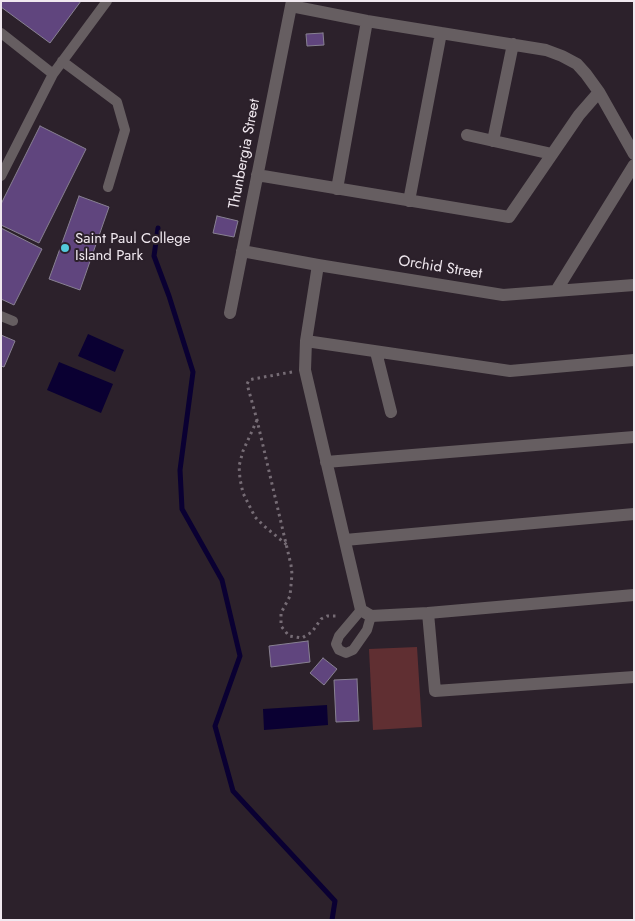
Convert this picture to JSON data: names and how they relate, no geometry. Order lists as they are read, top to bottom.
{
  "streets": {
    "street": ["Thunbergia Street", "Orchid Street"]
  },
  "crossings": [
    ["Thunbergia Street", "Orchid Street"]
  ],
  "places": ["Saint Paul College Island Park"]
}
